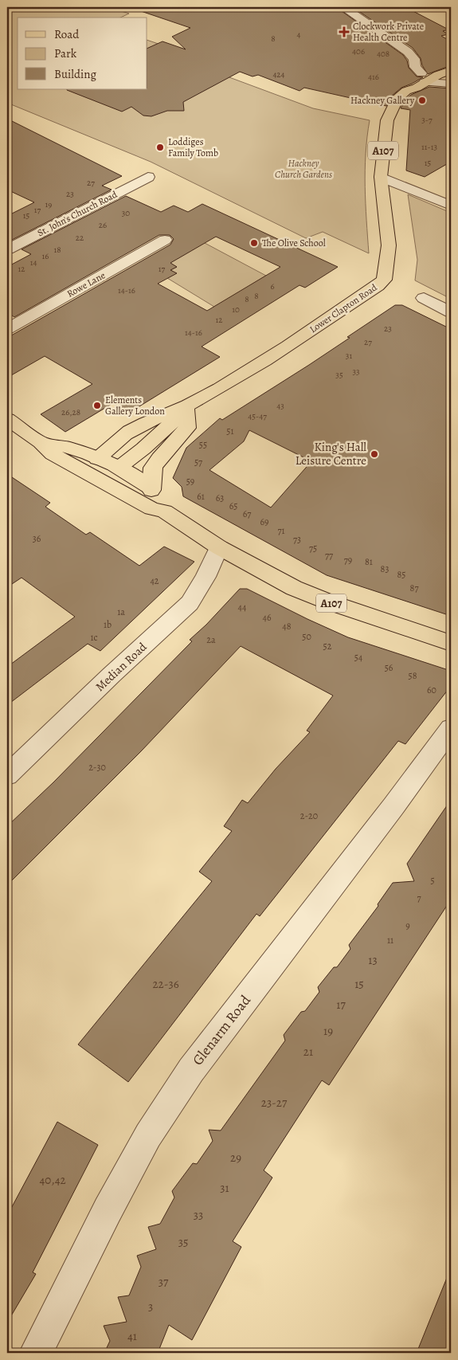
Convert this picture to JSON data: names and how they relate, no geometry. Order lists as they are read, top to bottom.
{
  "streets": {
    "main road": ["A107", "Lower Clapton Road"],
    "street": [
      "St. John's Church Road",
      "Rowe Lane",
      "Median Road",
      "Glenarm Road"
    ]
  },
  "crossings": [
    ["A107", "Lower Clapton Road"],
    ["A107", "Median Road"]
  ],
  "parks": ["Hackney Church Gardens"],
  "places": {
    "health": ["Clockwork Private Health Centre"],
    "other": [
      "Hackney Gallery",
      "Loddiges Family Tomb",
      "The Olive School",
      "Elements Gallery London",
      "King's Hall Leisure Centre"
    ]
  },
  "house_numbers": [
    "4",
    "8",
    "406",
    "408",
    "424",
    "416",
    "3-7",
    "11-13",
    "15",
    "27",
    "23",
    "19",
    "17",
    "30",
    "15",
    "26",
    "22",
    "18",
    "16",
    "14",
    "12",
    "17",
    "6",
    "14-16",
    "8",
    "8",
    "10",
    "12",
    "23",
    "14-16",
    "27",
    "31",
    "33",
    "35",
    "43",
    "26,28",
    "45-47",
    "51",
    "55",
    "57",
    "59",
    "61",
    "63",
    "65",
    "67",
    "69",
    "71",
    "36",
    "73",
    "75",
    "77",
    "79",
    "81",
    "83",
    "85",
    "42",
    "87",
    "44",
    "1a",
    "46",
    "1b",
    "48",
    "50",
    "1c",
    "2a",
    "52",
    "54",
    "56",
    "58",
    "60",
    "2-30",
    "2-20",
    "5",
    "7",
    "9",
    "11",
    "13",
    "22-36",
    "15",
    "17",
    "19",
    "21",
    "23-27",
    "29",
    "40,42",
    "31",
    "33",
    "35",
    "37",
    "3",
    "41"
  ],
  "legend": ["Road", "Park", "Building"]
}
